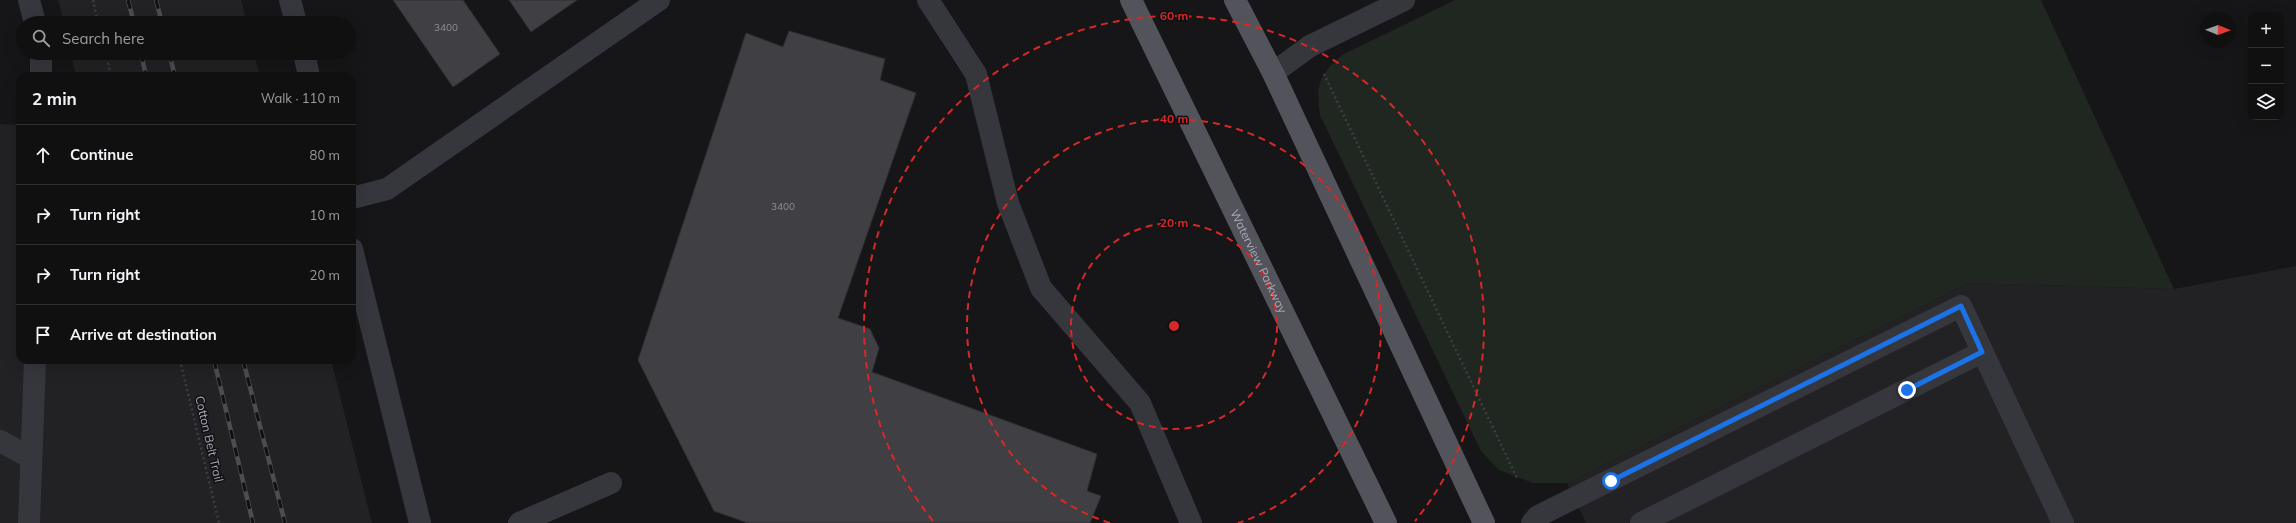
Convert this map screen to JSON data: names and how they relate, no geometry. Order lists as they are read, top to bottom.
{
  "streets": {
    "main road": ["Waterview Parkway"],
    "path": ["Cotton Belt Trail"]
  },
  "house_numbers": ["3400", "3400"],
  "north": "right",
  "page": {
    "map_buttons": ["+", "−"],
    "search": "Search here",
    "heading": ["2 min", "Walk · 110 m"],
    "list": [
      ["Continue", "80 m"],
      ["Turn right", "10 m"],
      ["Turn right", "20 m"],
      "Arrive at destination"
    ]
  },
  "rings": ["60 m", "40 m", "20 m"]
}
